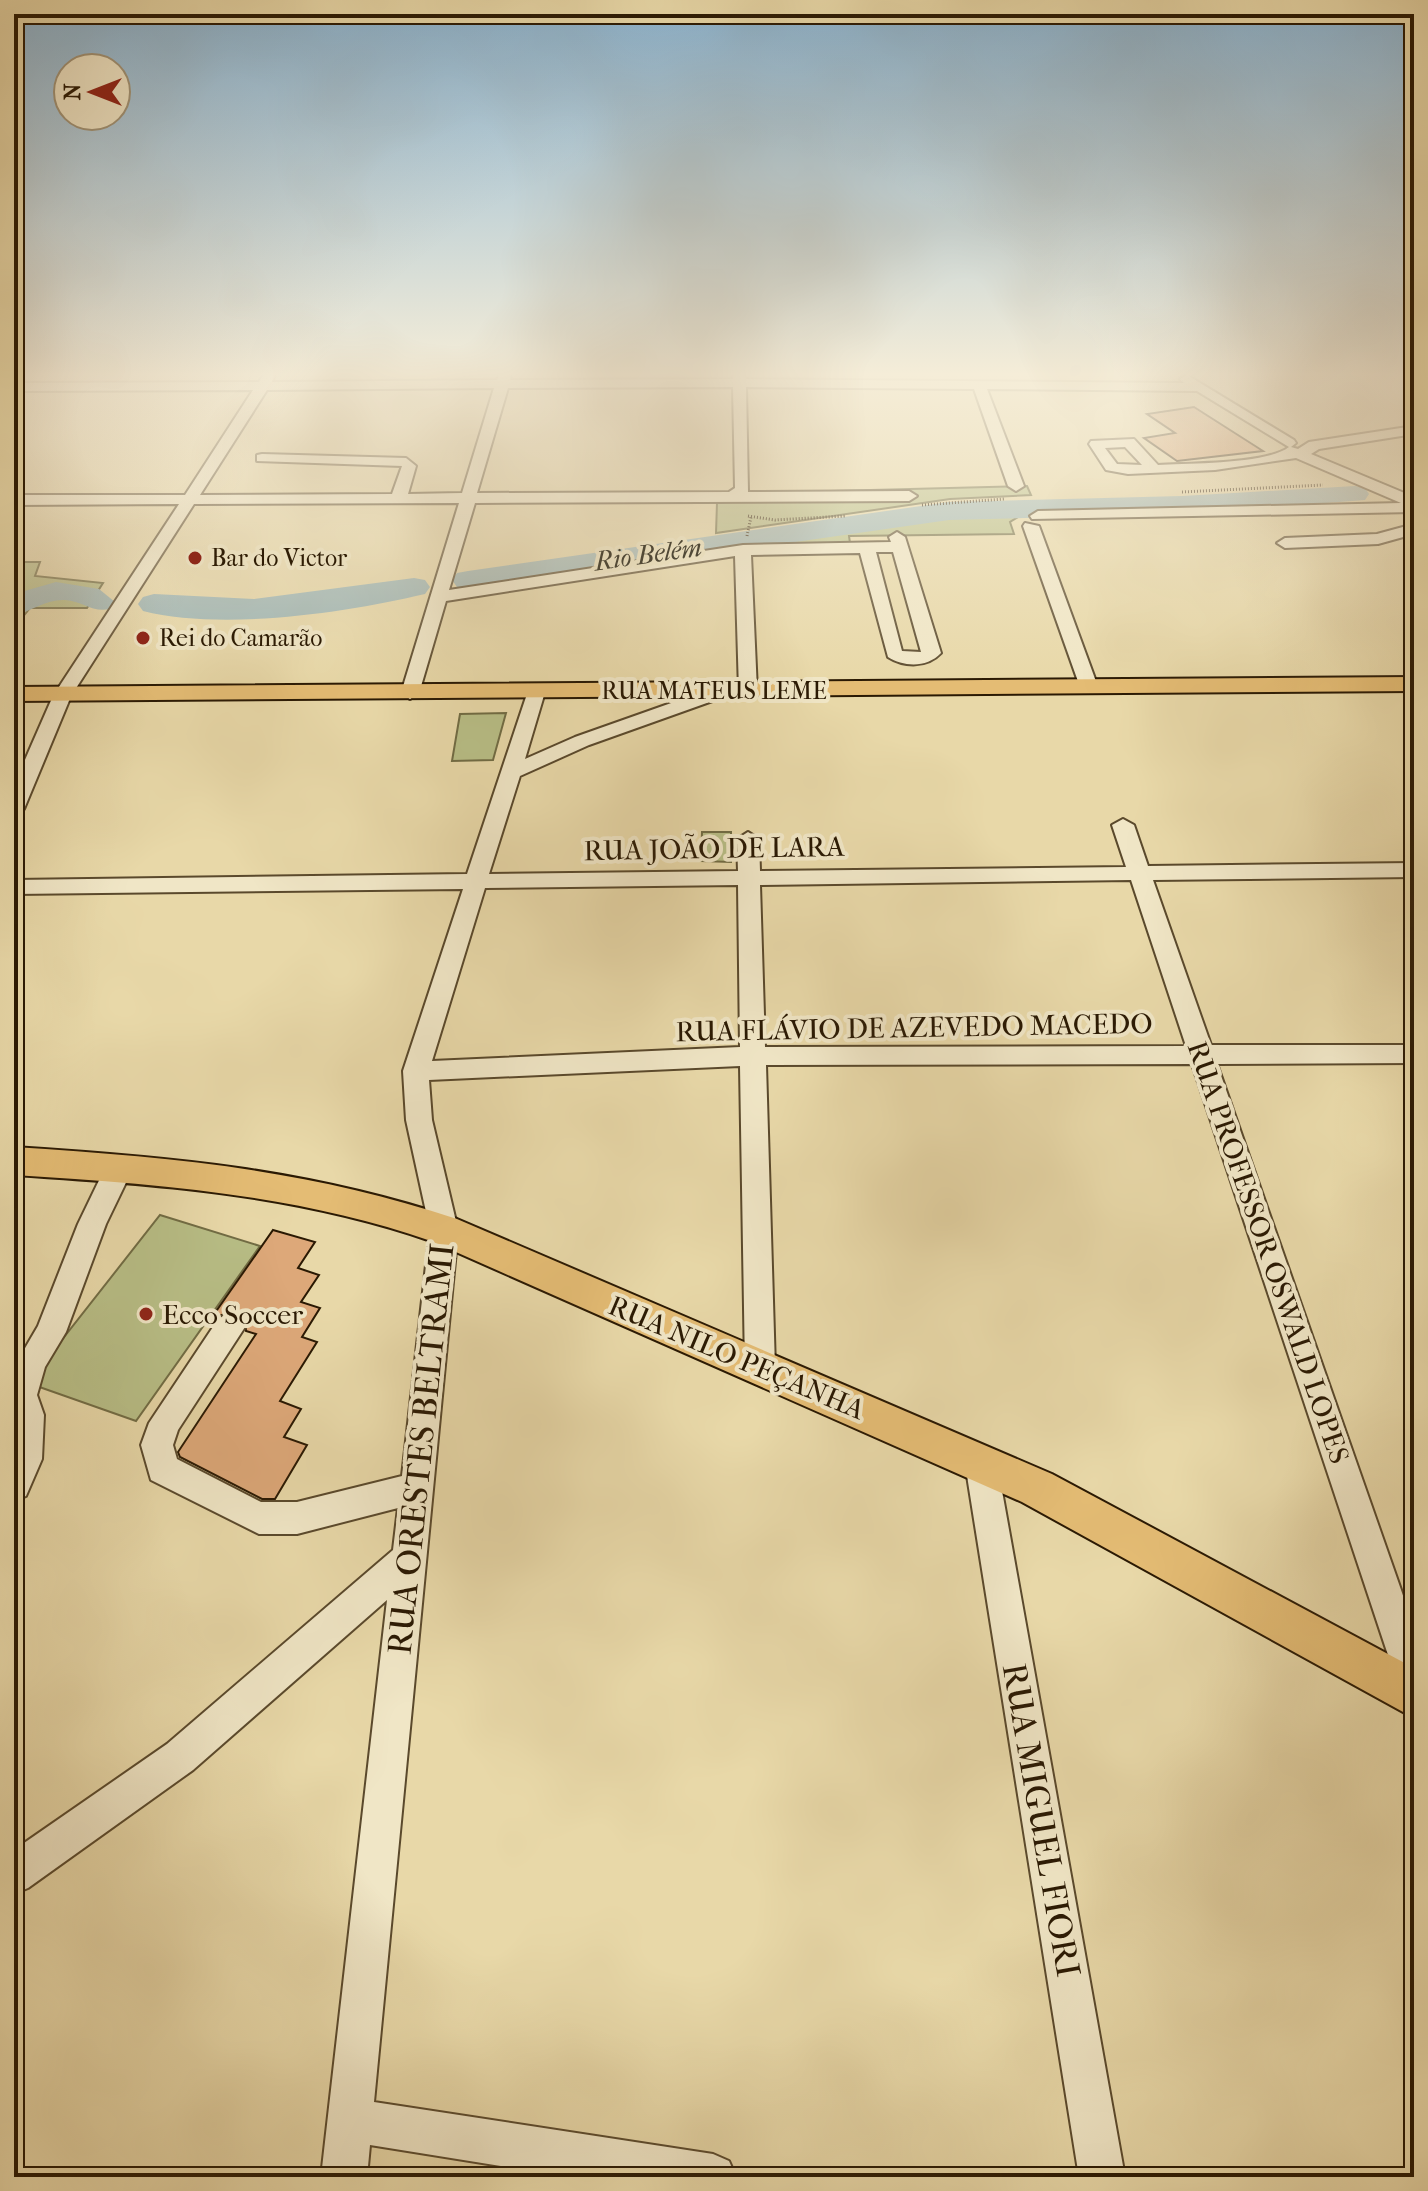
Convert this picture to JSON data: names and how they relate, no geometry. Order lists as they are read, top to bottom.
{
  "streets": {
    "main road": ["RUA MATEUS LEME", "RUA NILO PEÇANHA"],
    "street": [
      "RUA JOÃO DE LARA",
      "RUA FLÁVIO DE AZEVEDO MACEDO",
      "RUA PROFESSOR OSWALD LOPES",
      "RUA ORESTES BELTRAMI",
      "RUA MIGUEL FIORI"
    ]
  },
  "crossings": [
    ["RUA MATEUS LEME", "RUA ORESTES BELTRAMI"],
    ["RUA JOÃO DE LARA", "RUA PROFESSOR OSWALD LOPES"],
    ["RUA JOÃO DE LARA", "RUA ORESTES BELTRAMI"],
    ["RUA FLÁVIO DE AZEVEDO MACEDO", "RUA PROFESSOR OSWALD LOPES"],
    ["RUA FLÁVIO DE AZEVEDO MACEDO", "RUA ORESTES BELTRAMI"],
    ["RUA NILO PEÇANHA", "RUA ORESTES BELTRAMI"],
    ["RUA NILO PEÇANHA", "RUA MIGUEL FIORI"]
  ],
  "water": ["Rio Belém"],
  "places": ["Bar do Victor", "Rei do Camarão", "Ecco Soccer"],
  "north": "left"
}
